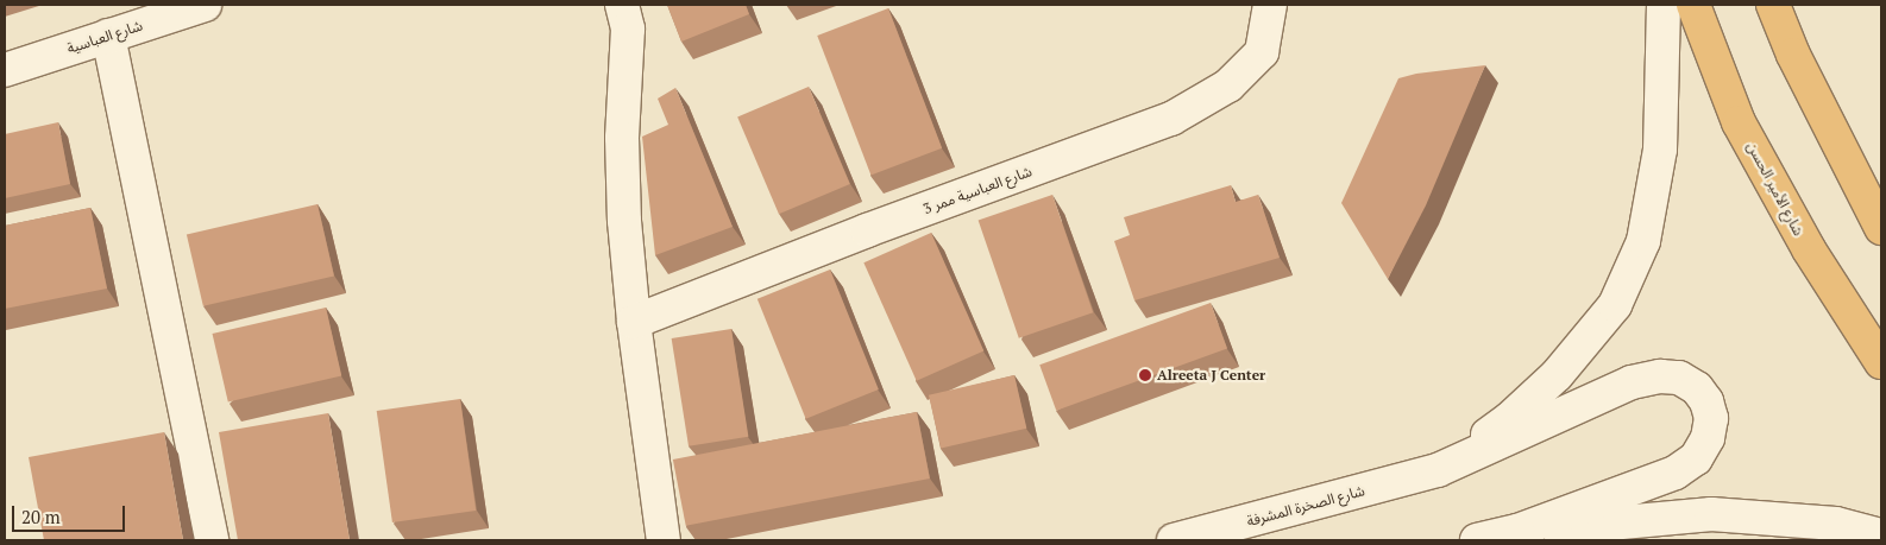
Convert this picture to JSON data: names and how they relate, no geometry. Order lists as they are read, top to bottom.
{
  "streets": {
    "highway": ["شارع الأمير الحسن"],
    "street": ["شارع العباسية", "شارع العباسية ممر 3", "شارع الصخرة المشرفة"]
  },
  "places": ["Alreeta J Center"],
  "scale_bar": "20 m"
}
